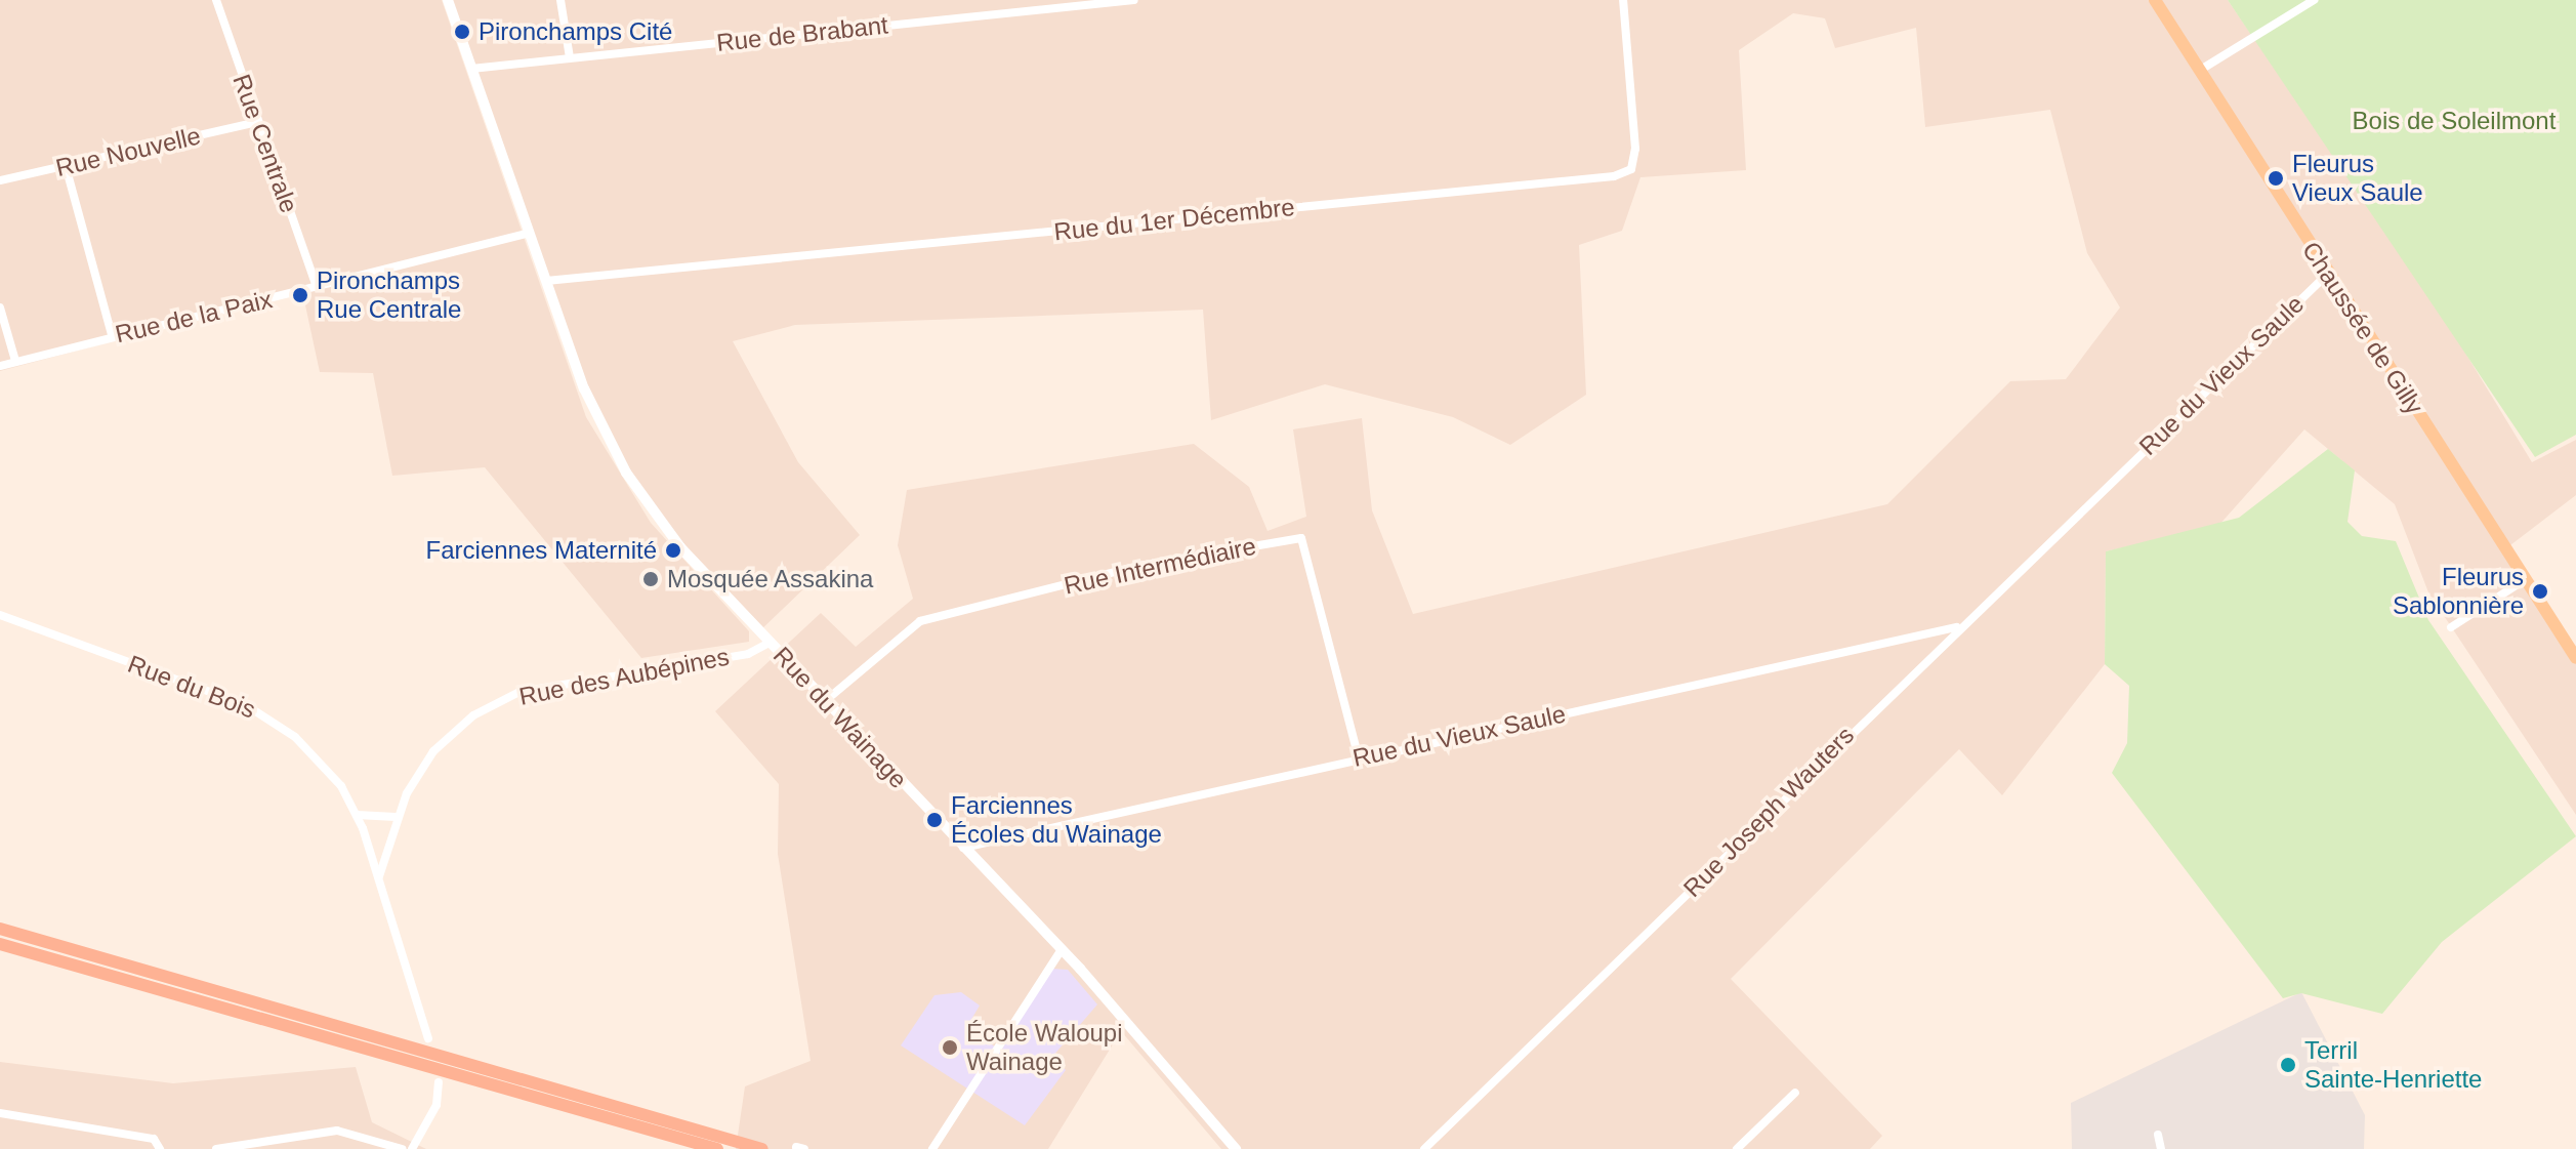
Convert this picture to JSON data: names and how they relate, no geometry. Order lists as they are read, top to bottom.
{
  "streets": {
    "main road": ["Chaussée de Gilly"],
    "street": [
      "Rue de Brabant",
      "Rue Centrale",
      "Rue Nouvelle",
      "Rue du 1er Décembre",
      "Rue de la Paix",
      "Rue du Vieux Saule",
      "Rue Intermédiaire",
      "Rue des Aubépines",
      "Rue du Bois",
      "Rue du Wainage",
      "Rue Joseph Wauters"
    ]
  },
  "crossings": [
    ["Rue de Brabant", "Rue du Wainage"],
    ["Rue Centrale", "Rue Nouvelle"],
    ["Rue Centrale", "Rue de la Paix"],
    ["Rue du 1er Décembre", "Rue du Wainage"],
    ["Rue de la Paix", "Rue du Wainage"],
    ["Chaussée de Gilly", "Rue du Vieux Saule"],
    ["Rue du Vieux Saule", "Rue Intermédiaire"],
    ["Rue du Vieux Saule", "Rue du Wainage"],
    ["Rue du Vieux Saule", "Rue Joseph Wauters"],
    ["Rue Intermédiaire", "Rue du Wainage"],
    ["Rue des Aubépines", "Rue du Bois"],
    ["Rue des Aubépines", "Rue du Wainage"]
  ],
  "parks": ["Bois de Soleilmont"],
  "places": [
    "Pironchamps Cité",
    "Fleurus Vieux Saule",
    "Pironchamps Rue Centrale",
    "Farciennes Maternité",
    "Mosquée Assakina",
    "Fleurus Sablonnière",
    "Farciennes Écoles du Wainage",
    "École Waloupi Wainage",
    "Terril Sainte-Henriette"
  ]
}
